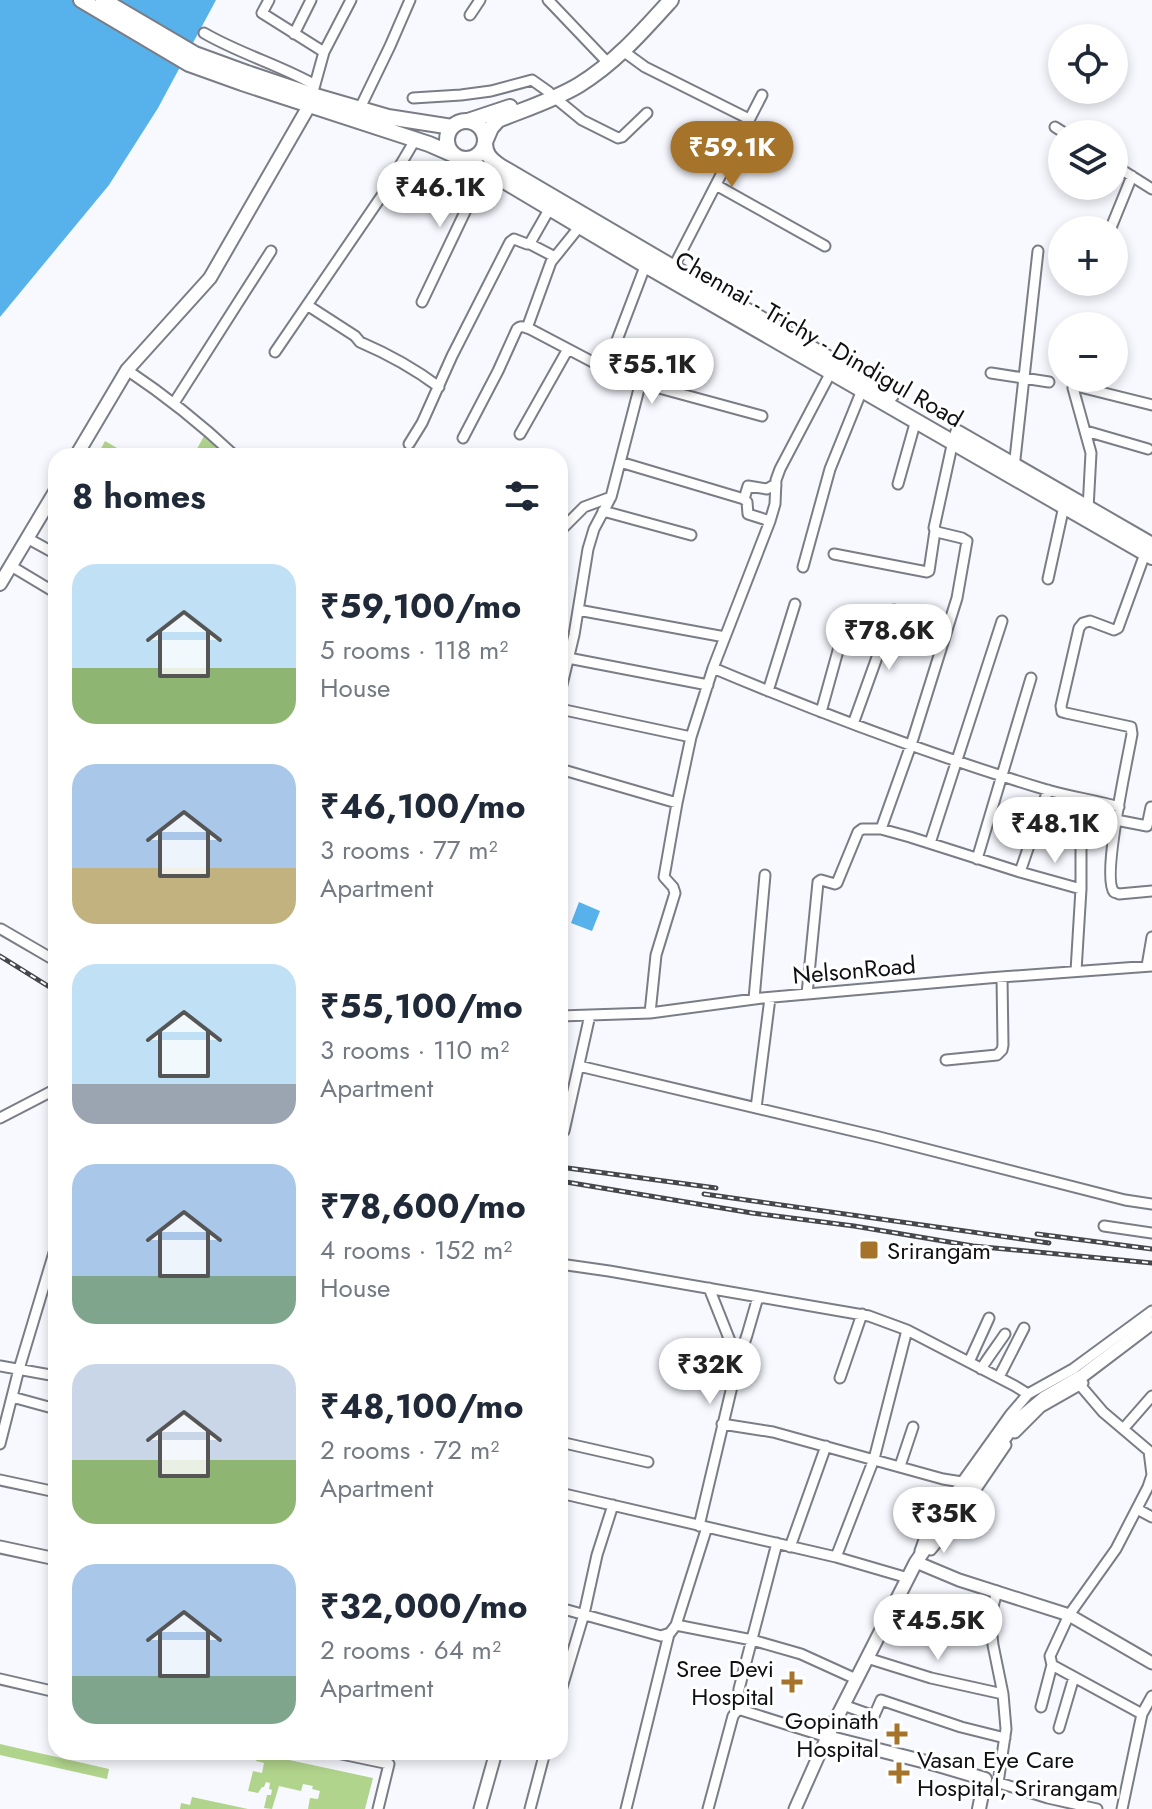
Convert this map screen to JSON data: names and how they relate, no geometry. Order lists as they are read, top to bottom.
{
  "streets": {
    "main road": ["Chennai - Trichy - Dindigul Road"],
    "street": ["NelsonRoad"]
  },
  "places": {
    "transit": ["Srirangam"],
    "health": ["Sree Devi Hospital", "Gopinath Hospital", "Vasan Eye Care Hospital, Srirangam"]
  },
  "page": {
    "map_buttons": ["+", "−"],
    "price": [
      "₹59.1K",
      "₹46.1K",
      "₹55.1K",
      "₹78.6K",
      "₹48.1K",
      "₹32K",
      "₹35K",
      "₹45.5K"
    ],
    "heading": "8 homes",
    "list": [
      {
        "name": "₹59,100/mo",
        "note": "5 rooms · 118 m² · House"
      },
      {
        "name": "₹46,100/mo",
        "note": "3 rooms · 77 m² · Apartment"
      },
      {
        "name": "₹55,100/mo",
        "note": "3 rooms · 110 m² · Apartment"
      },
      {
        "name": "₹78,600/mo",
        "note": "4 rooms · 152 m² · House"
      },
      {
        "name": "₹48,100/mo",
        "note": "2 rooms · 72 m² · Apartment"
      },
      {
        "name": "₹32,000/mo",
        "note": "2 rooms · 64 m² · Apartment"
      }
    ]
  }
}
